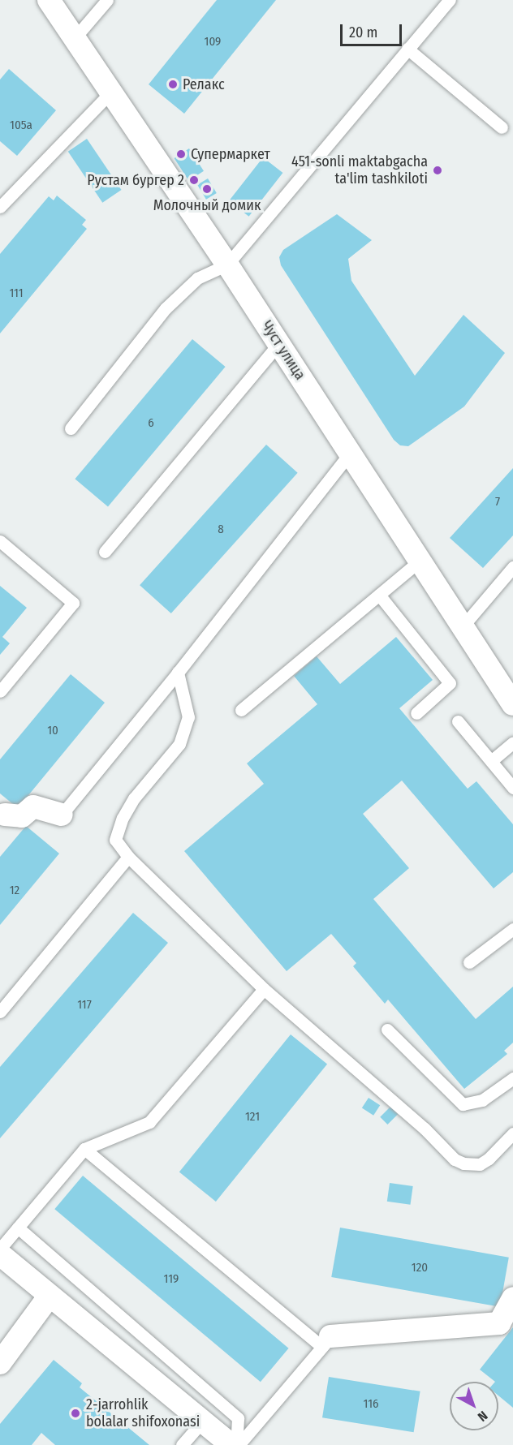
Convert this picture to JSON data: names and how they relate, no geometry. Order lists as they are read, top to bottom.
{
  "streets": {
    "street": ["Чуст улица"]
  },
  "places": [
    "Релакс",
    "Супермаркет",
    "451-sonli maktabgacha ta'lim tashkiloti",
    "Рустам бургер 2",
    "Молочный домик",
    "2-jarrohlik bolalar shifoxonasi"
  ],
  "house_numbers": [
    "109",
    "105а",
    "111",
    "6",
    "7",
    "8",
    "10",
    "12",
    "117",
    "121",
    "120",
    "119",
    "116"
  ],
  "scale_bar": "20 m",
  "north": "bottom right"
}
